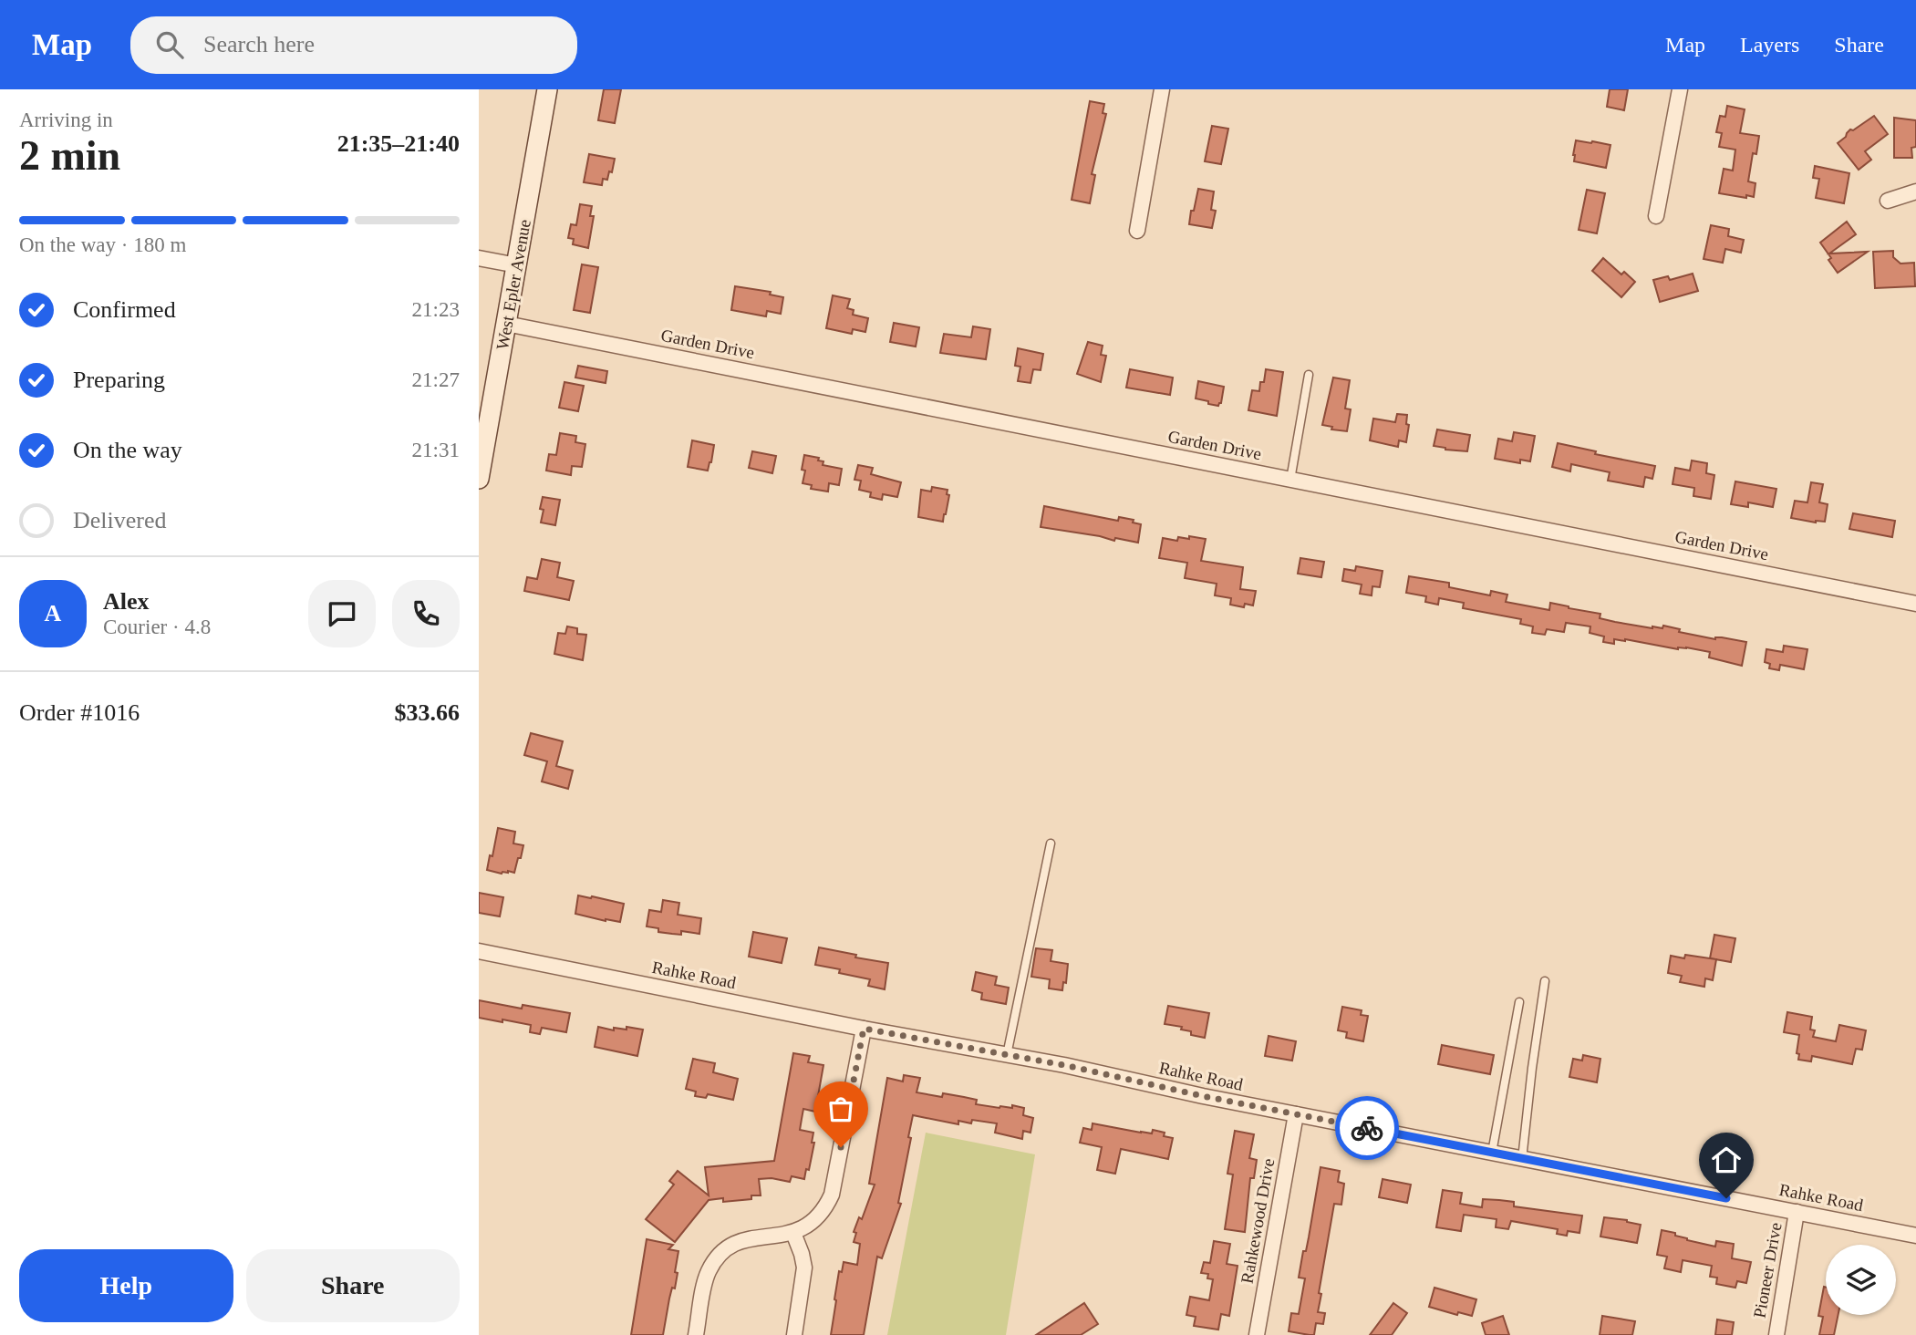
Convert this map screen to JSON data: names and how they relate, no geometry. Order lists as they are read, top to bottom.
{
  "streets": {
    "street": [
      "West Epler Avenue",
      "Garden Drive",
      "Rahke Road",
      "Rahkewood Drive",
      "Pioneer Drive"
    ]
  },
  "crossings": [
    ["West Epler Avenue", "Garden Drive"],
    ["Rahke Road", "Rahkewood Drive"],
    ["Rahke Road", "Pioneer Drive"]
  ],
  "page": {
    "header": "Map",
    "search": "Search here",
    "nav": ["Map", "Layers", "Share"],
    "heading": ["2 min", "Arriving in", "21:35–21:40"],
    "panel": [
      "Alex",
      "Courier · 4.8",
      "Order #1016",
      "$33.66"
    ],
    "bar": "On the way · 180 m",
    "list": [
      ["Confirmed", "21:23"],
      ["Preparing", "21:27"],
      ["On the way", "21:31"],
      "Delivered"
    ],
    "round": "A",
    "buttons": ["Help", "Share"]
  }
}
